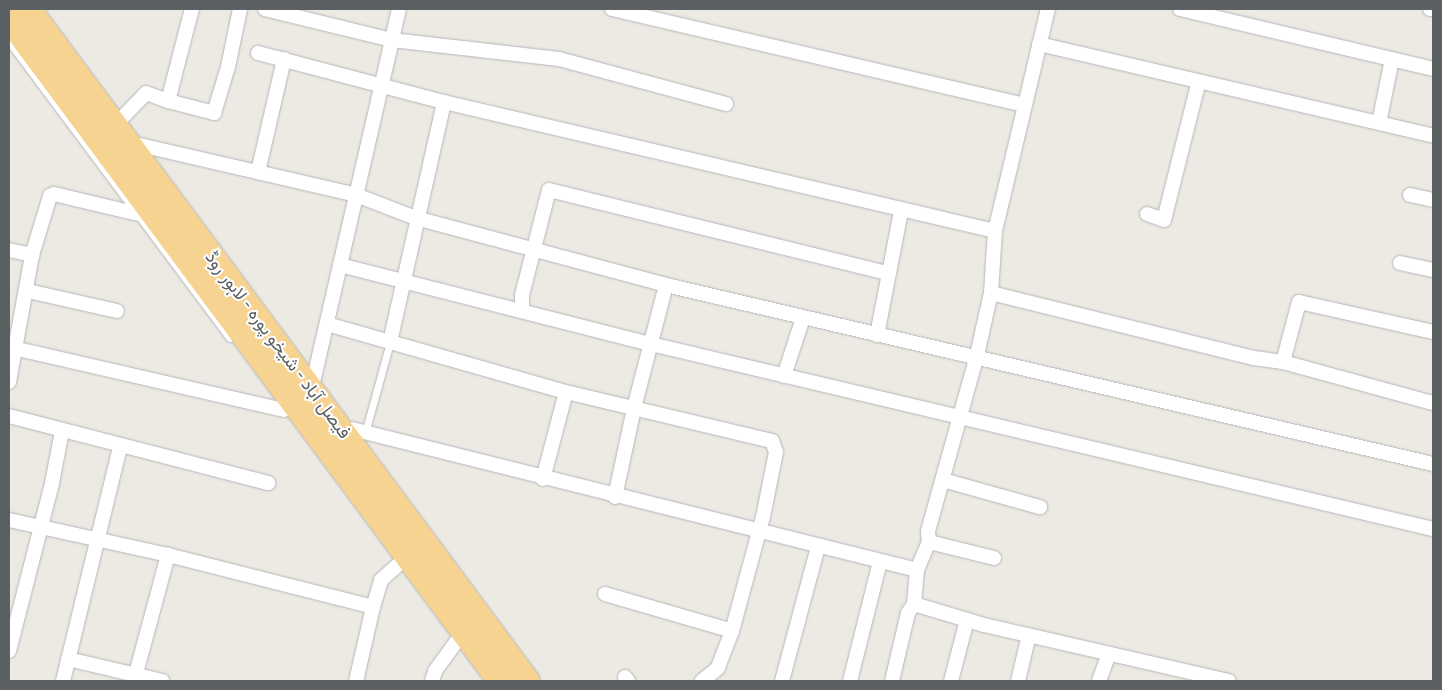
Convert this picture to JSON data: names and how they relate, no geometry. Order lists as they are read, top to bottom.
{
  "streets": {
    "highway": ["فیصل آباد - شیخو پورہ - لاہور روڈ"]
  }
}
